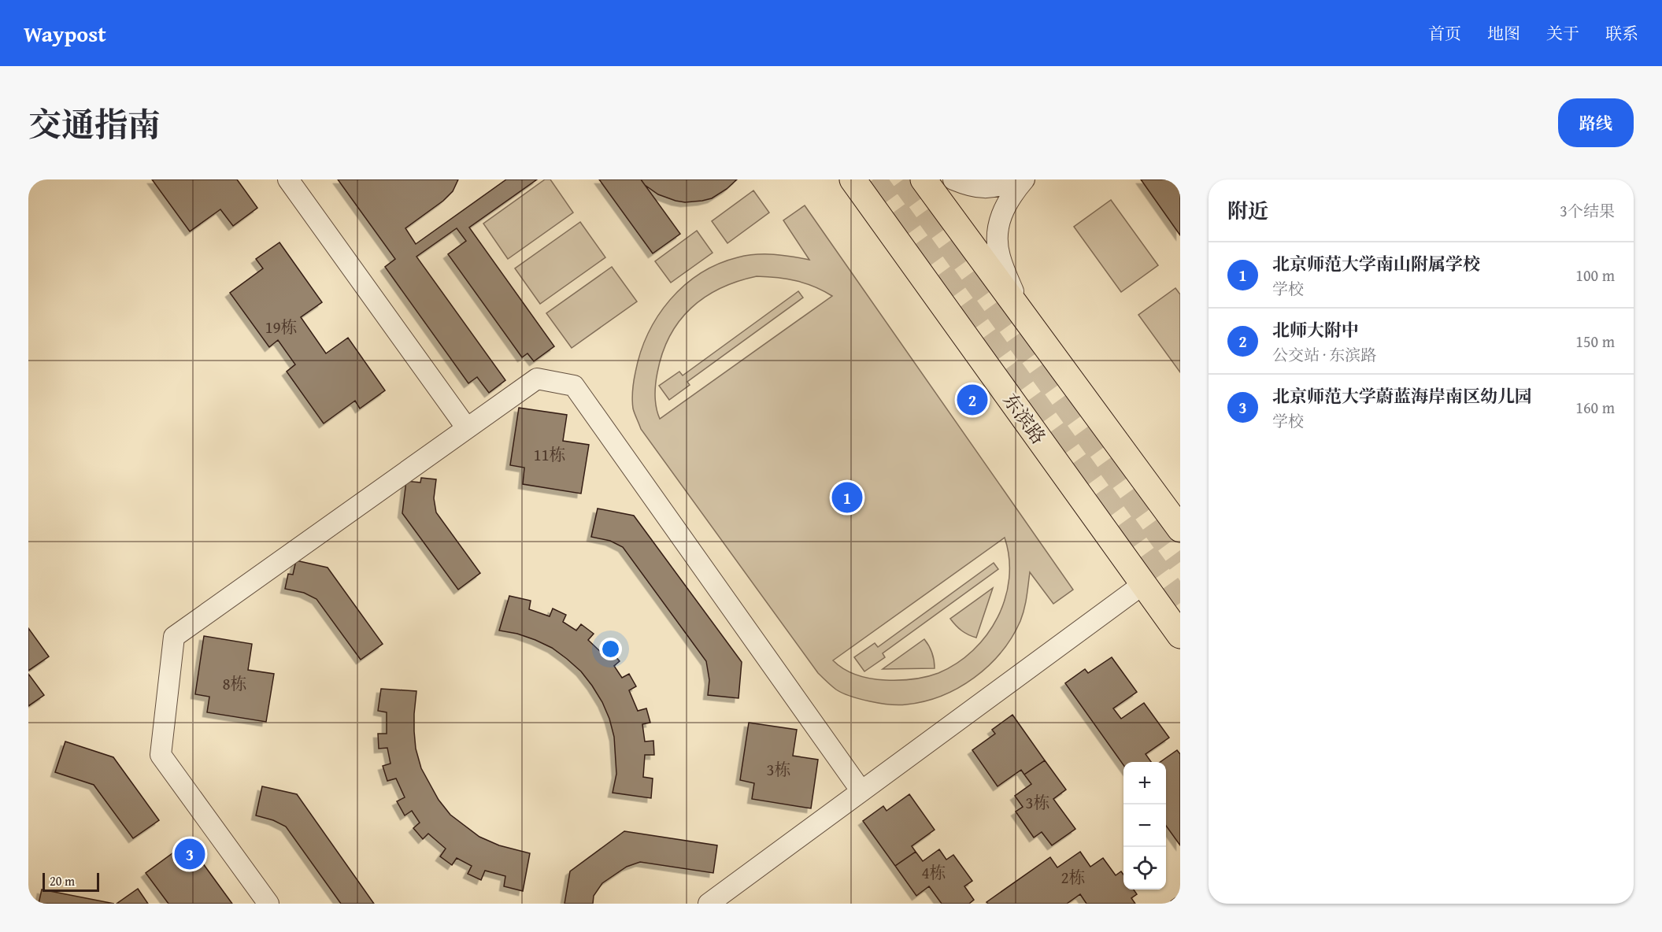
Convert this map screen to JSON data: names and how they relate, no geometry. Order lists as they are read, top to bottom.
{
  "streets": {
    "main road": ["东滨路"]
  },
  "house_numbers": [
    "19栋",
    "11栋",
    "8栋",
    "3栋",
    "3栋",
    "4栋",
    "2栋"
  ],
  "scale_bar": "20 m",
  "page": {
    "header": "Waypost",
    "nav": [
      "首页",
      "地图",
      "关于",
      "联系"
    ],
    "title": "交通指南",
    "buttons": "路线",
    "heading": ["附近", "3个结果"],
    "list": [
      {
        "mark": "1",
        "name": "北京师范大学南山附属学校",
        "note": "学校",
        "value": "100 m"
      },
      {
        "mark": "2",
        "name": "北师大附中",
        "note": "公交站 · 东滨路",
        "value": "150 m"
      },
      {
        "mark": "3",
        "name": "北京师范大学蔚蓝海岸南区幼儿园",
        "note": "学校",
        "value": "160 m"
      }
    ],
    "pins": ["2", "1", "3"],
    "map_buttons": ["+", "−"],
    "scale": "20 m"
  }
}
